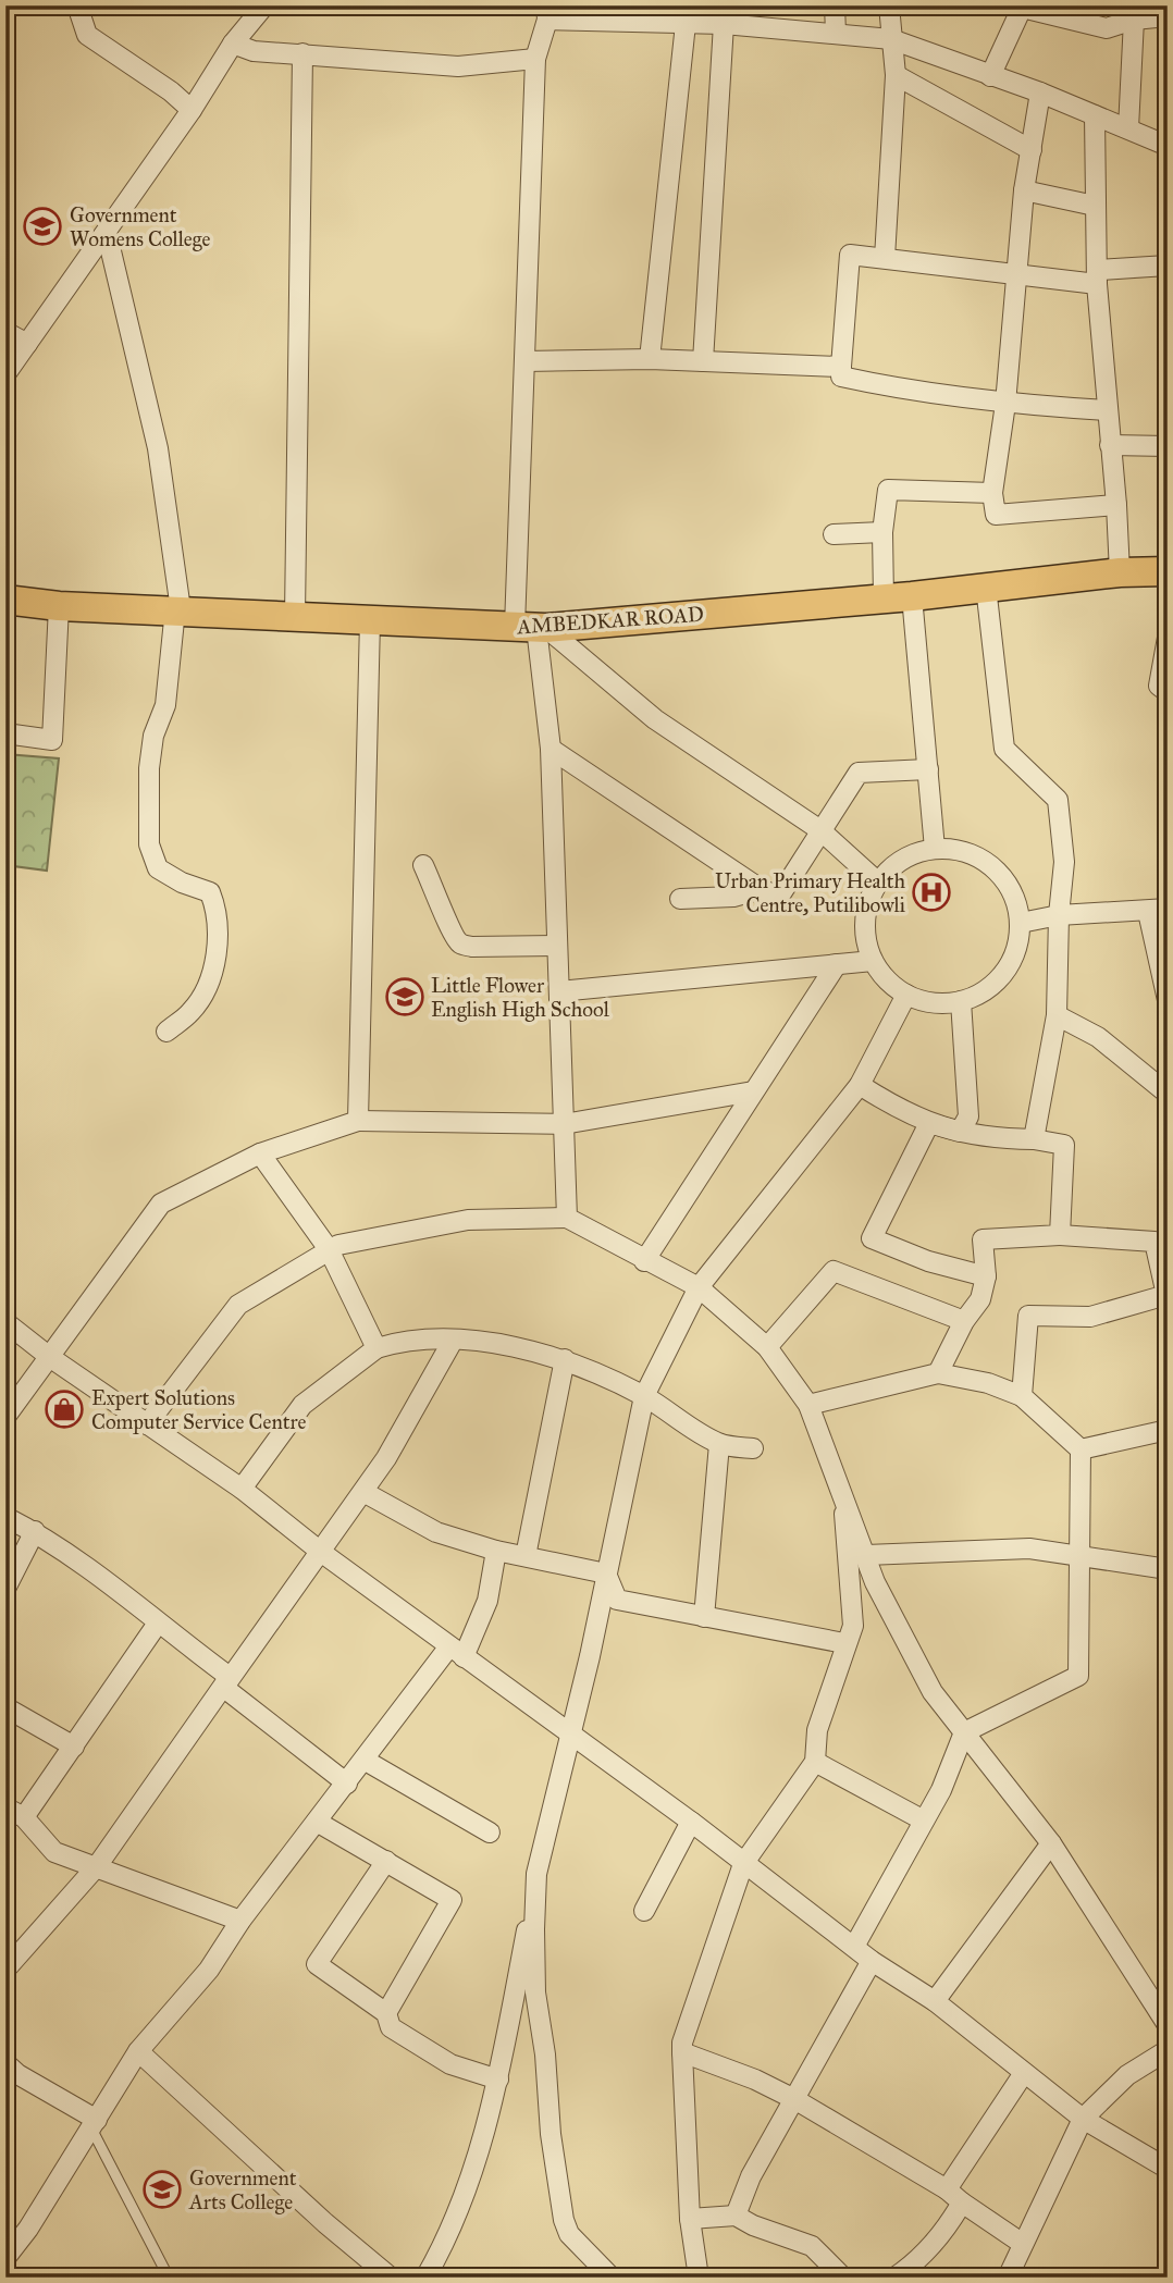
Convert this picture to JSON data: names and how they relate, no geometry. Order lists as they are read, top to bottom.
{
  "streets": {
    "main road": ["AMBEDKAR ROAD"]
  },
  "places": {
    "school or university": ["Government Womens College", "Little Flower English High School", "Government Arts College"],
    "hospital": ["Urban Primary Health Centre, Putilibowli"],
    "shop": ["Expert Solutions Computer Service Centre"]
  }
}
